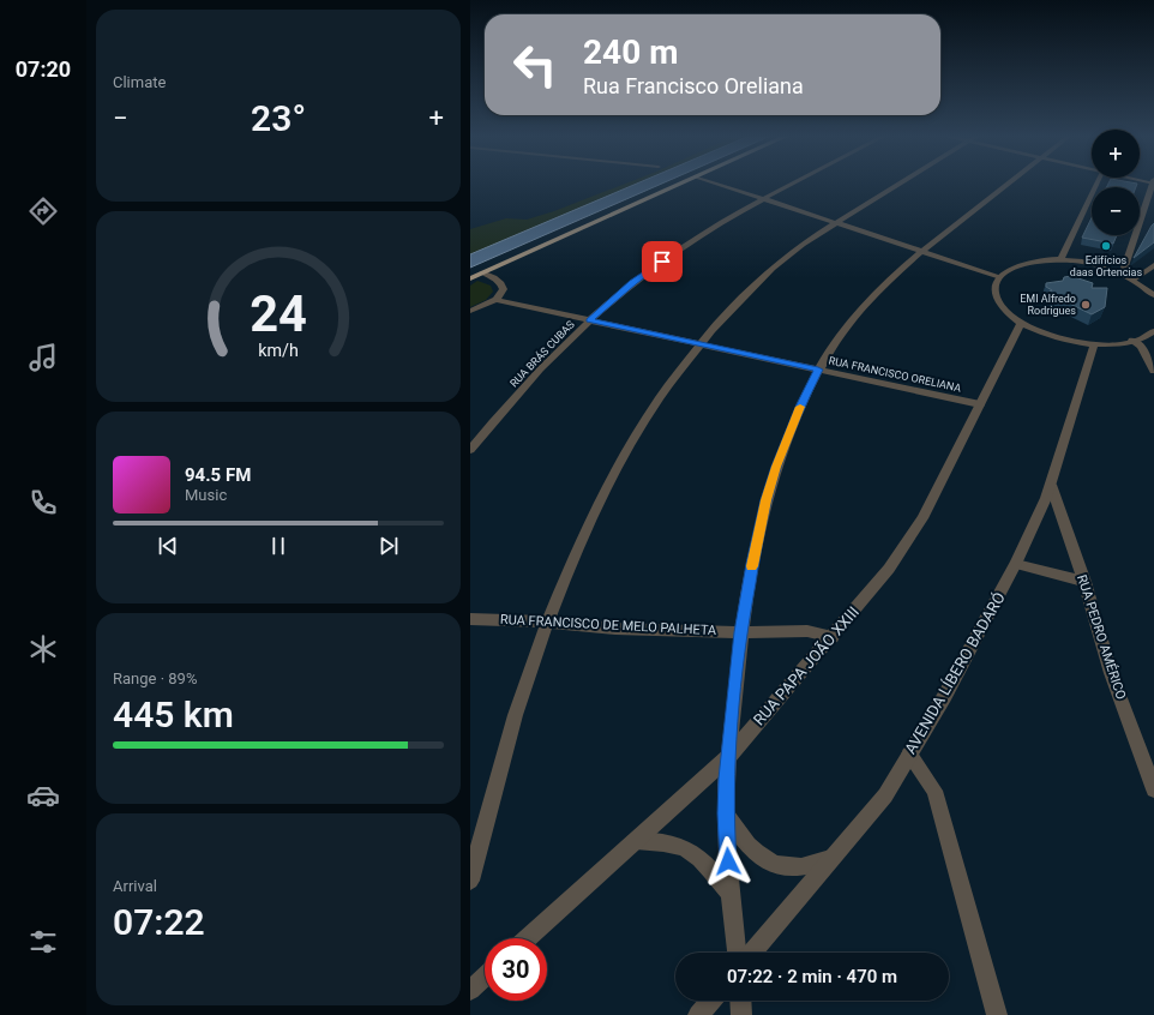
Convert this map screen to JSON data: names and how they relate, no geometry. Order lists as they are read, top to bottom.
{
  "streets": {
    "street": [
      "RUA BRÁS CUBAS",
      "RUA FRANCISCO ORELIANA",
      "RUA FRANCISCO DE MELO PALHETA",
      "RUA PEDRO AMÉRICO",
      "RUA PAPA JOÃO XXIII",
      "AVENIDA LÍBERO BADARÓ"
    ]
  },
  "crossings": [
    ["RUA BRÁS CUBAS", "RUA FRANCISCO ORELIANA"],
    ["RUA FRANCISCO ORELIANA", "RUA PAPA JOÃO XXIII"],
    ["RUA FRANCISCO DE MELO PALHETA", "RUA PAPA JOÃO XXIII"],
    ["RUA PEDRO AMÉRICO", "AVENIDA LÍBERO BADARÓ"]
  ],
  "places": ["Edifícios daas Ortencias", "EMI Alfredo Rodrigues"],
  "page": {
    "tabs": "07:20",
    "tile": [
      "Climate",
      ["Range · 89%", "445 km"],
      ["Arrival", "07:22"]
    ],
    "turn": ["240 m", "Rua Francisco Oreliana"],
    "heat": ["−", "23°", "+"],
    "map_buttons": ["+", "−"],
    "song": ["94.5 FM", "Music"],
    "limit": "30",
    "trip": "07:22 · 2 min · 470 m",
    "gauge": ["24", "km/h"]
  }
}
